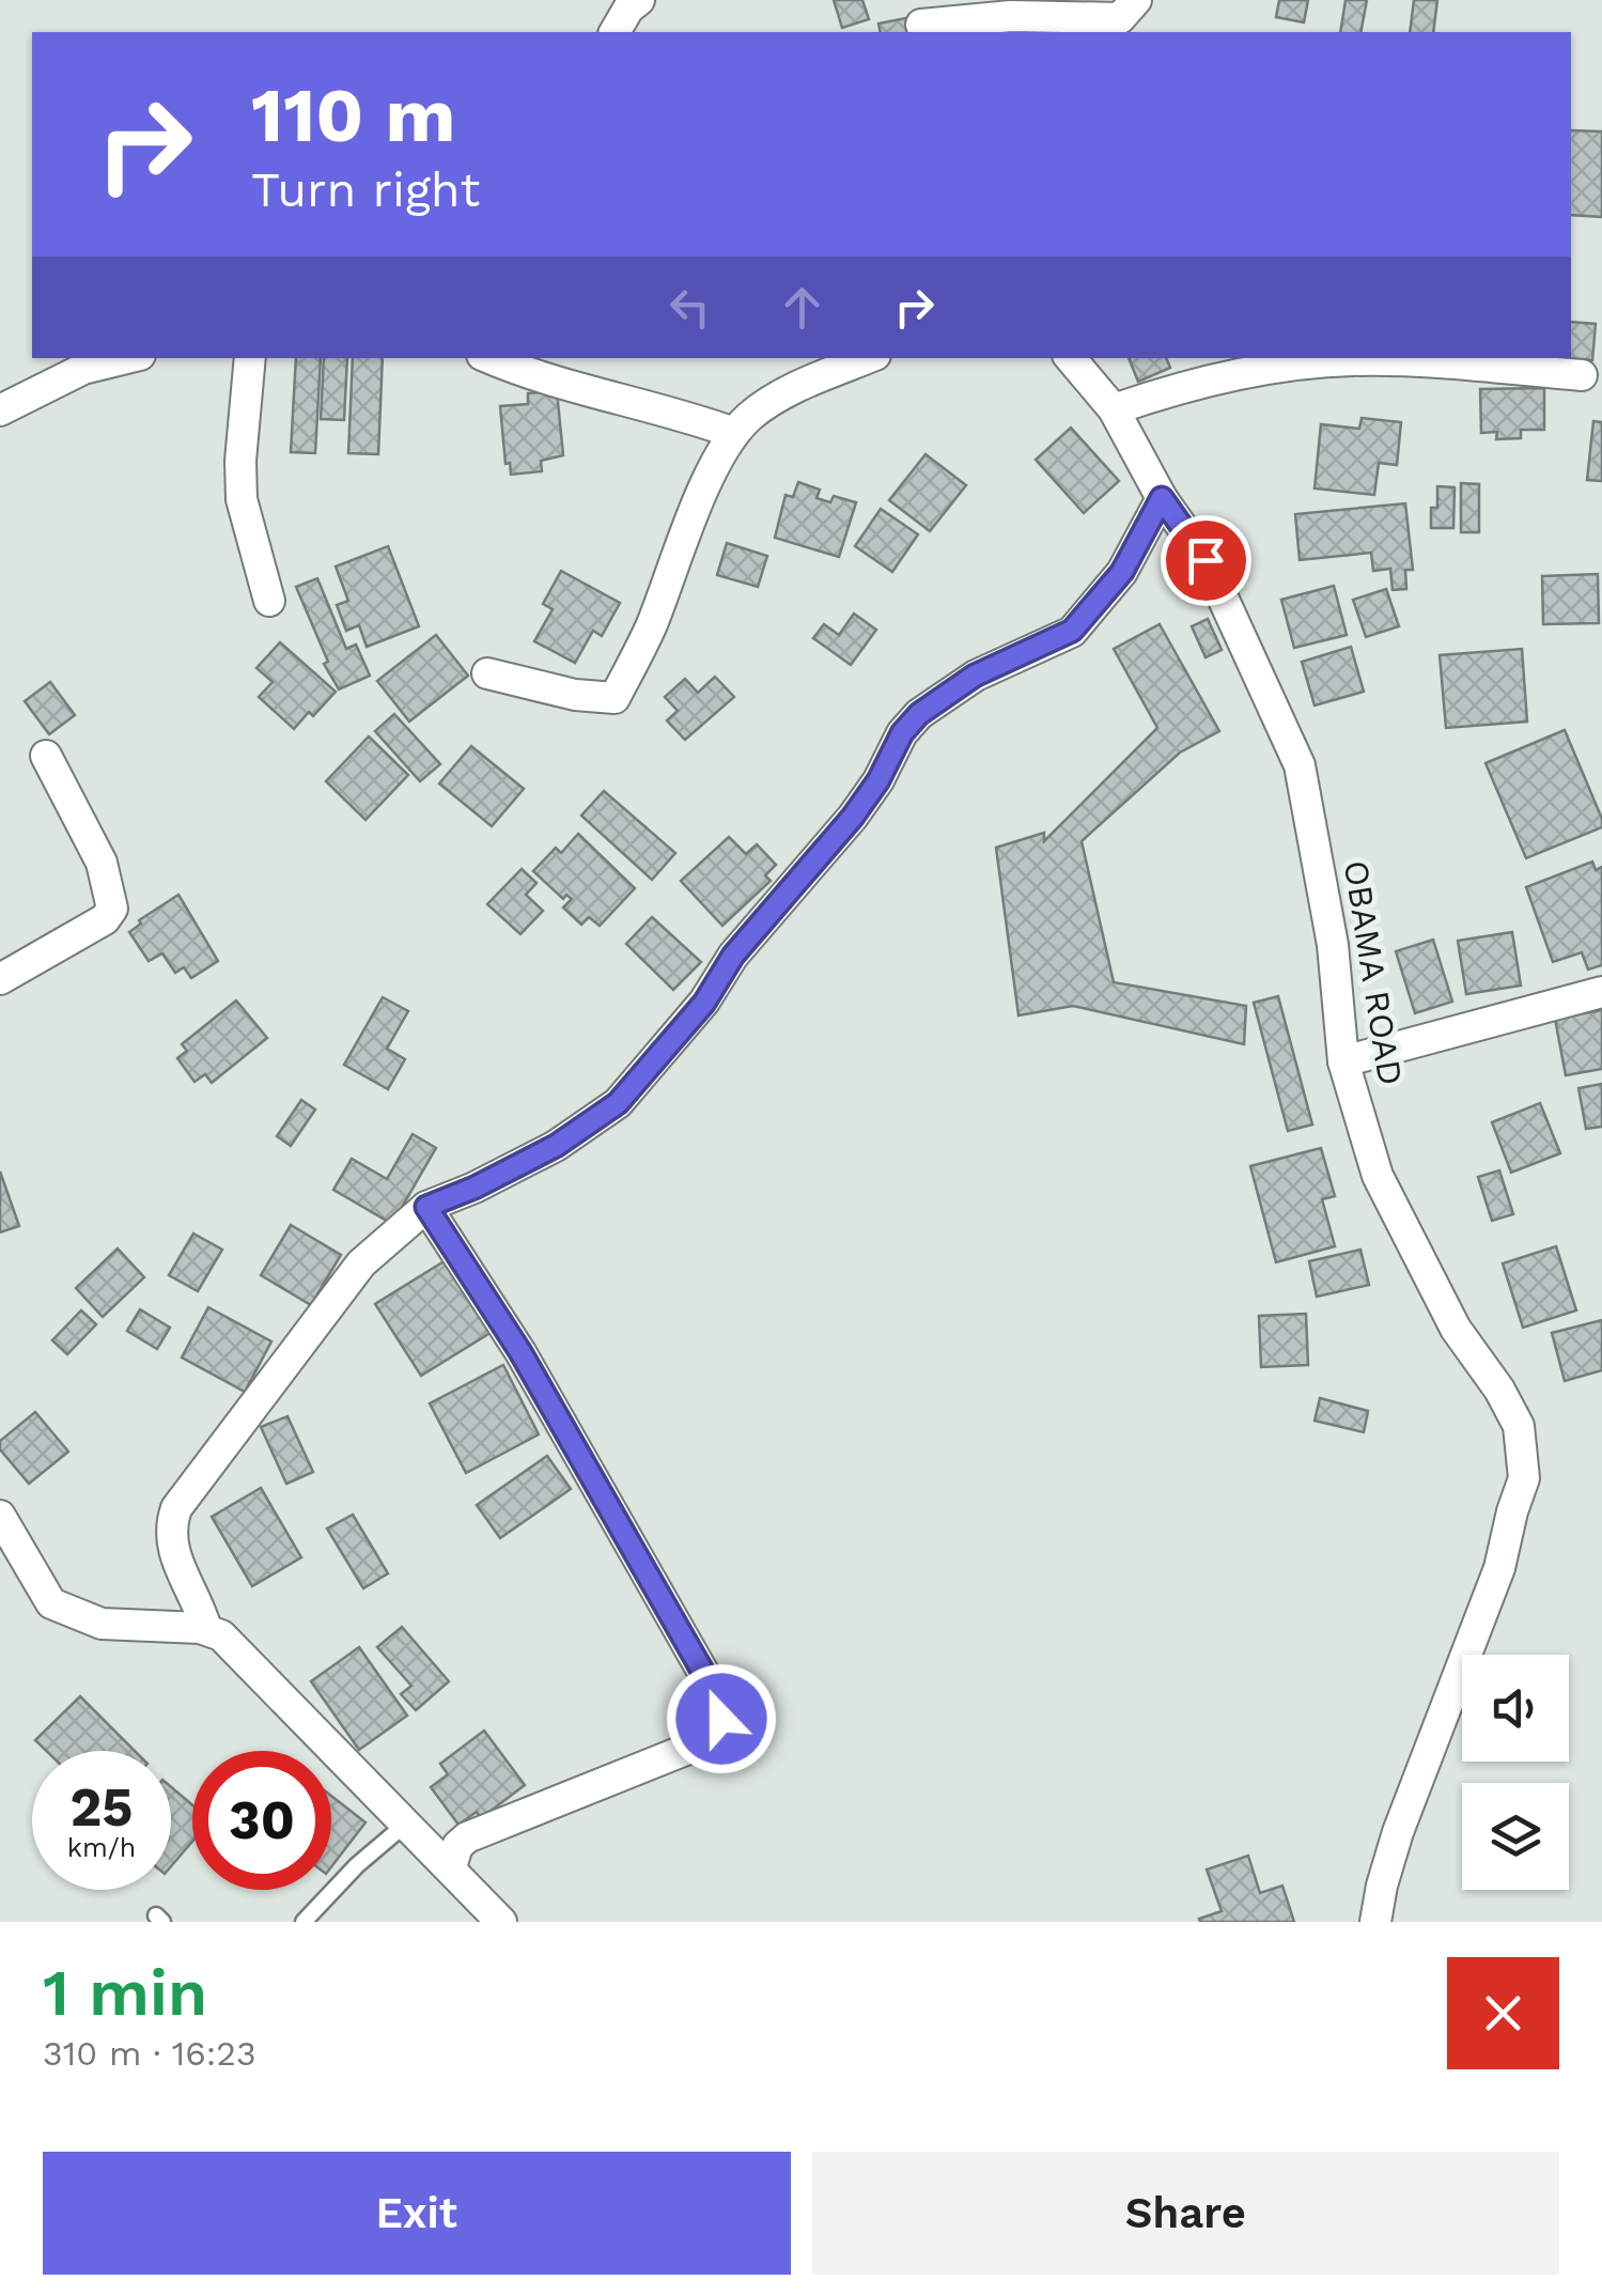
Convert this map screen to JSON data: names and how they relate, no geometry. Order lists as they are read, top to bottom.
{
  "streets": {
    "street": ["OBAMA ROAD"]
  },
  "page": {
    "turn": ["110 m", "Turn right"],
    "speed": "25 km/h",
    "limit": "30",
    "heading": ["1 min", "310 m · 16:23"],
    "buttons": ["Exit", "Share"]
  }
}
